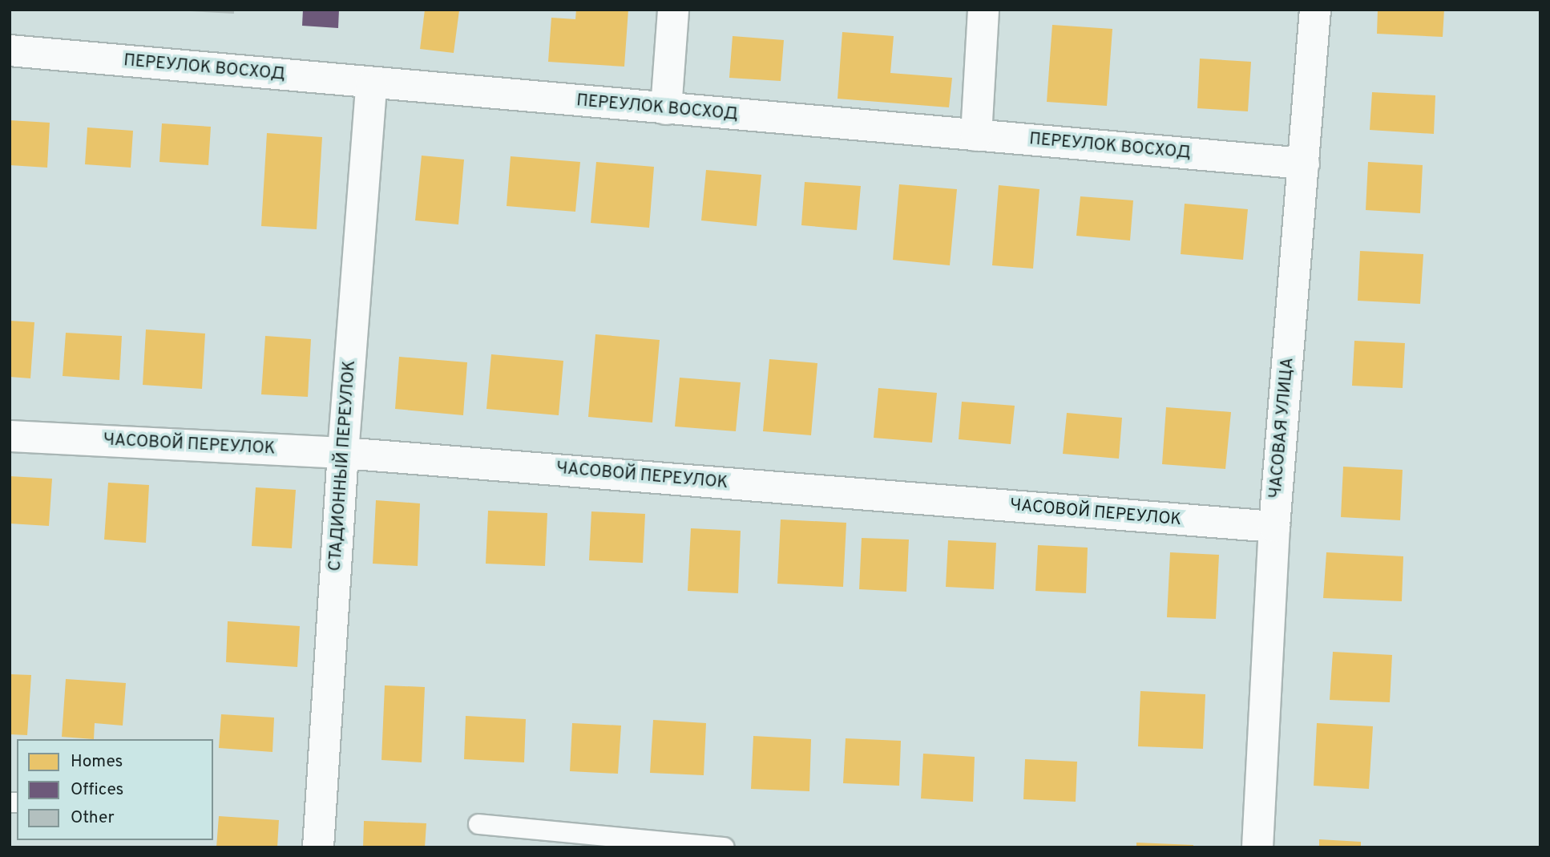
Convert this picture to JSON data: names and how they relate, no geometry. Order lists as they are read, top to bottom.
{
  "streets": {
    "street": [
      "ПЕРЕУЛОК ВОСХОД",
      "ЧАСОВАЯ УЛИЦА",
      "ЧАСОВОЙ ПЕРЕУЛОК",
      "СТАДИОННЫЙ ПЕРЕУЛОК"
    ]
  },
  "crossings": [
    ["ПЕРЕУЛОК ВОСХОД", "ЧАСОВАЯ УЛИЦА"],
    ["ПЕРЕУЛОК ВОСХОД", "СТАДИОННЫЙ ПЕРЕУЛОК"],
    ["ЧАСОВАЯ УЛИЦА", "ЧАСОВОЙ ПЕРЕУЛОК"],
    ["ЧАСОВОЙ ПЕРЕУЛОК", "СТАДИОННЫЙ ПЕРЕУЛОК"]
  ],
  "legend": ["Homes", "Offices", "Other"]
}
